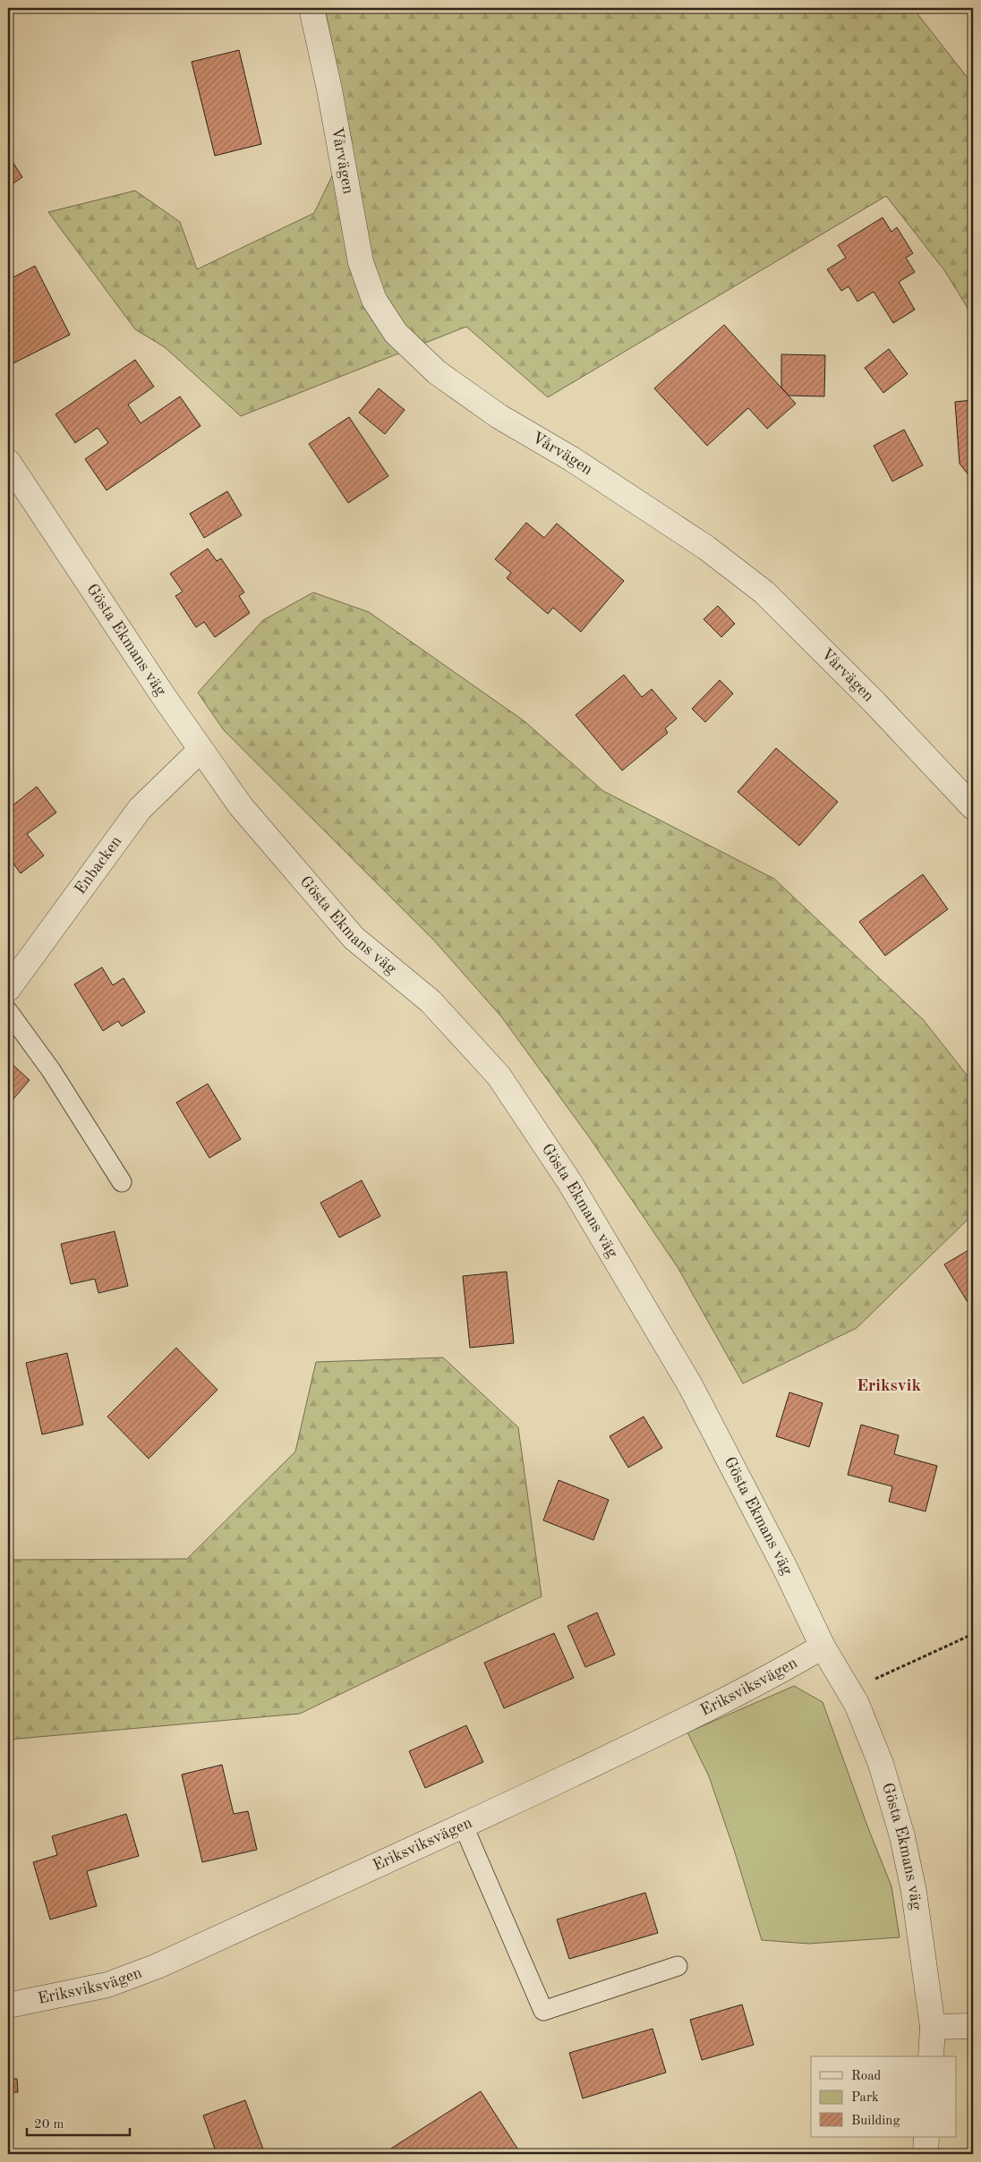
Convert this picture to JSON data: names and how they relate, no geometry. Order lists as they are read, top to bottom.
{
  "streets": {
    "street": [
      "Vårvägen",
      "Gösta Ekmans väg",
      "Enbacken",
      "Eriksviksvägen"
    ]
  },
  "crossings": [
    ["Gösta Ekmans väg", "Enbacken"],
    ["Gösta Ekmans väg", "Eriksviksvägen"]
  ],
  "districts": ["Eriksvik"],
  "legend": ["Road", "Park", "Building"],
  "scale_bar": "20 m"
}
